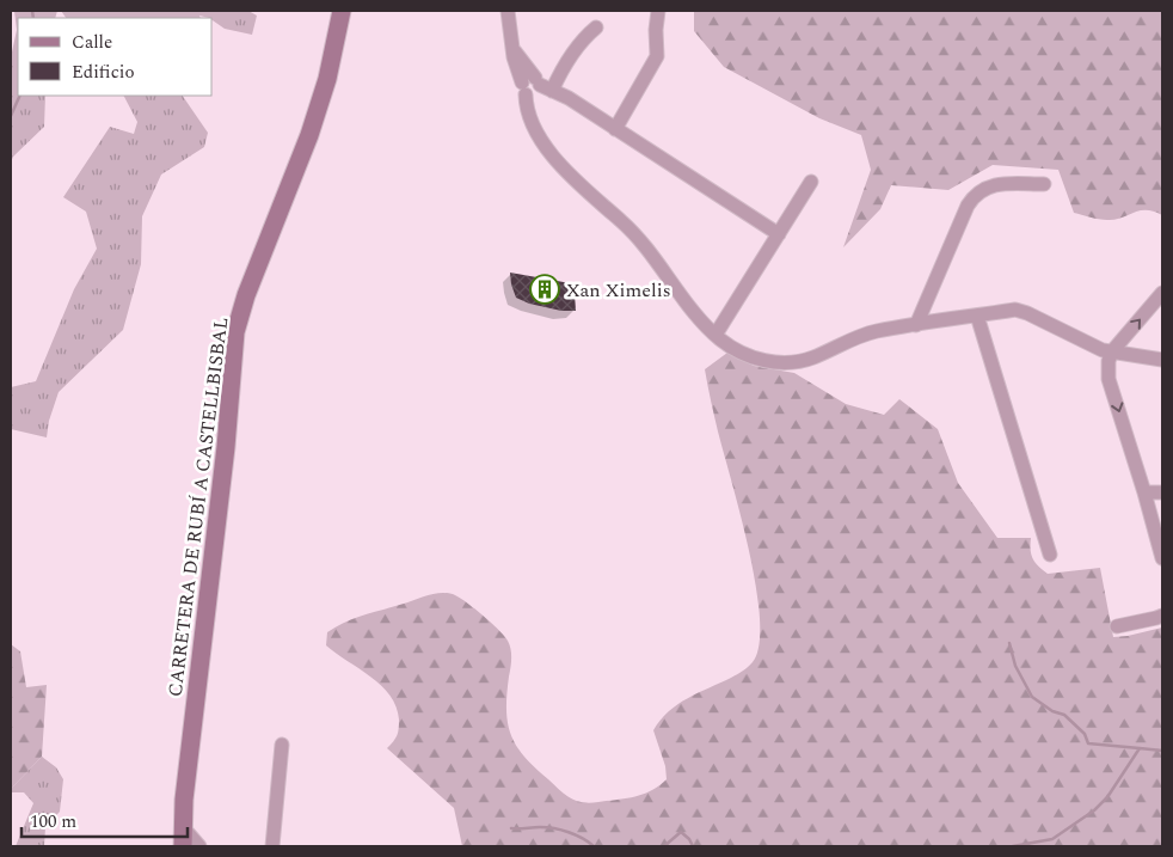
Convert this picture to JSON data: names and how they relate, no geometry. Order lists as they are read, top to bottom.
{
  "streets": {
    "street": ["CARRETERA DE RUBÍ A CASTELLBISBAL"]
  },
  "places": {
    "building": ["Xan Ximelis"]
  },
  "legend": ["Calle", "Edificio"],
  "scale_bar": "100 m"
}
